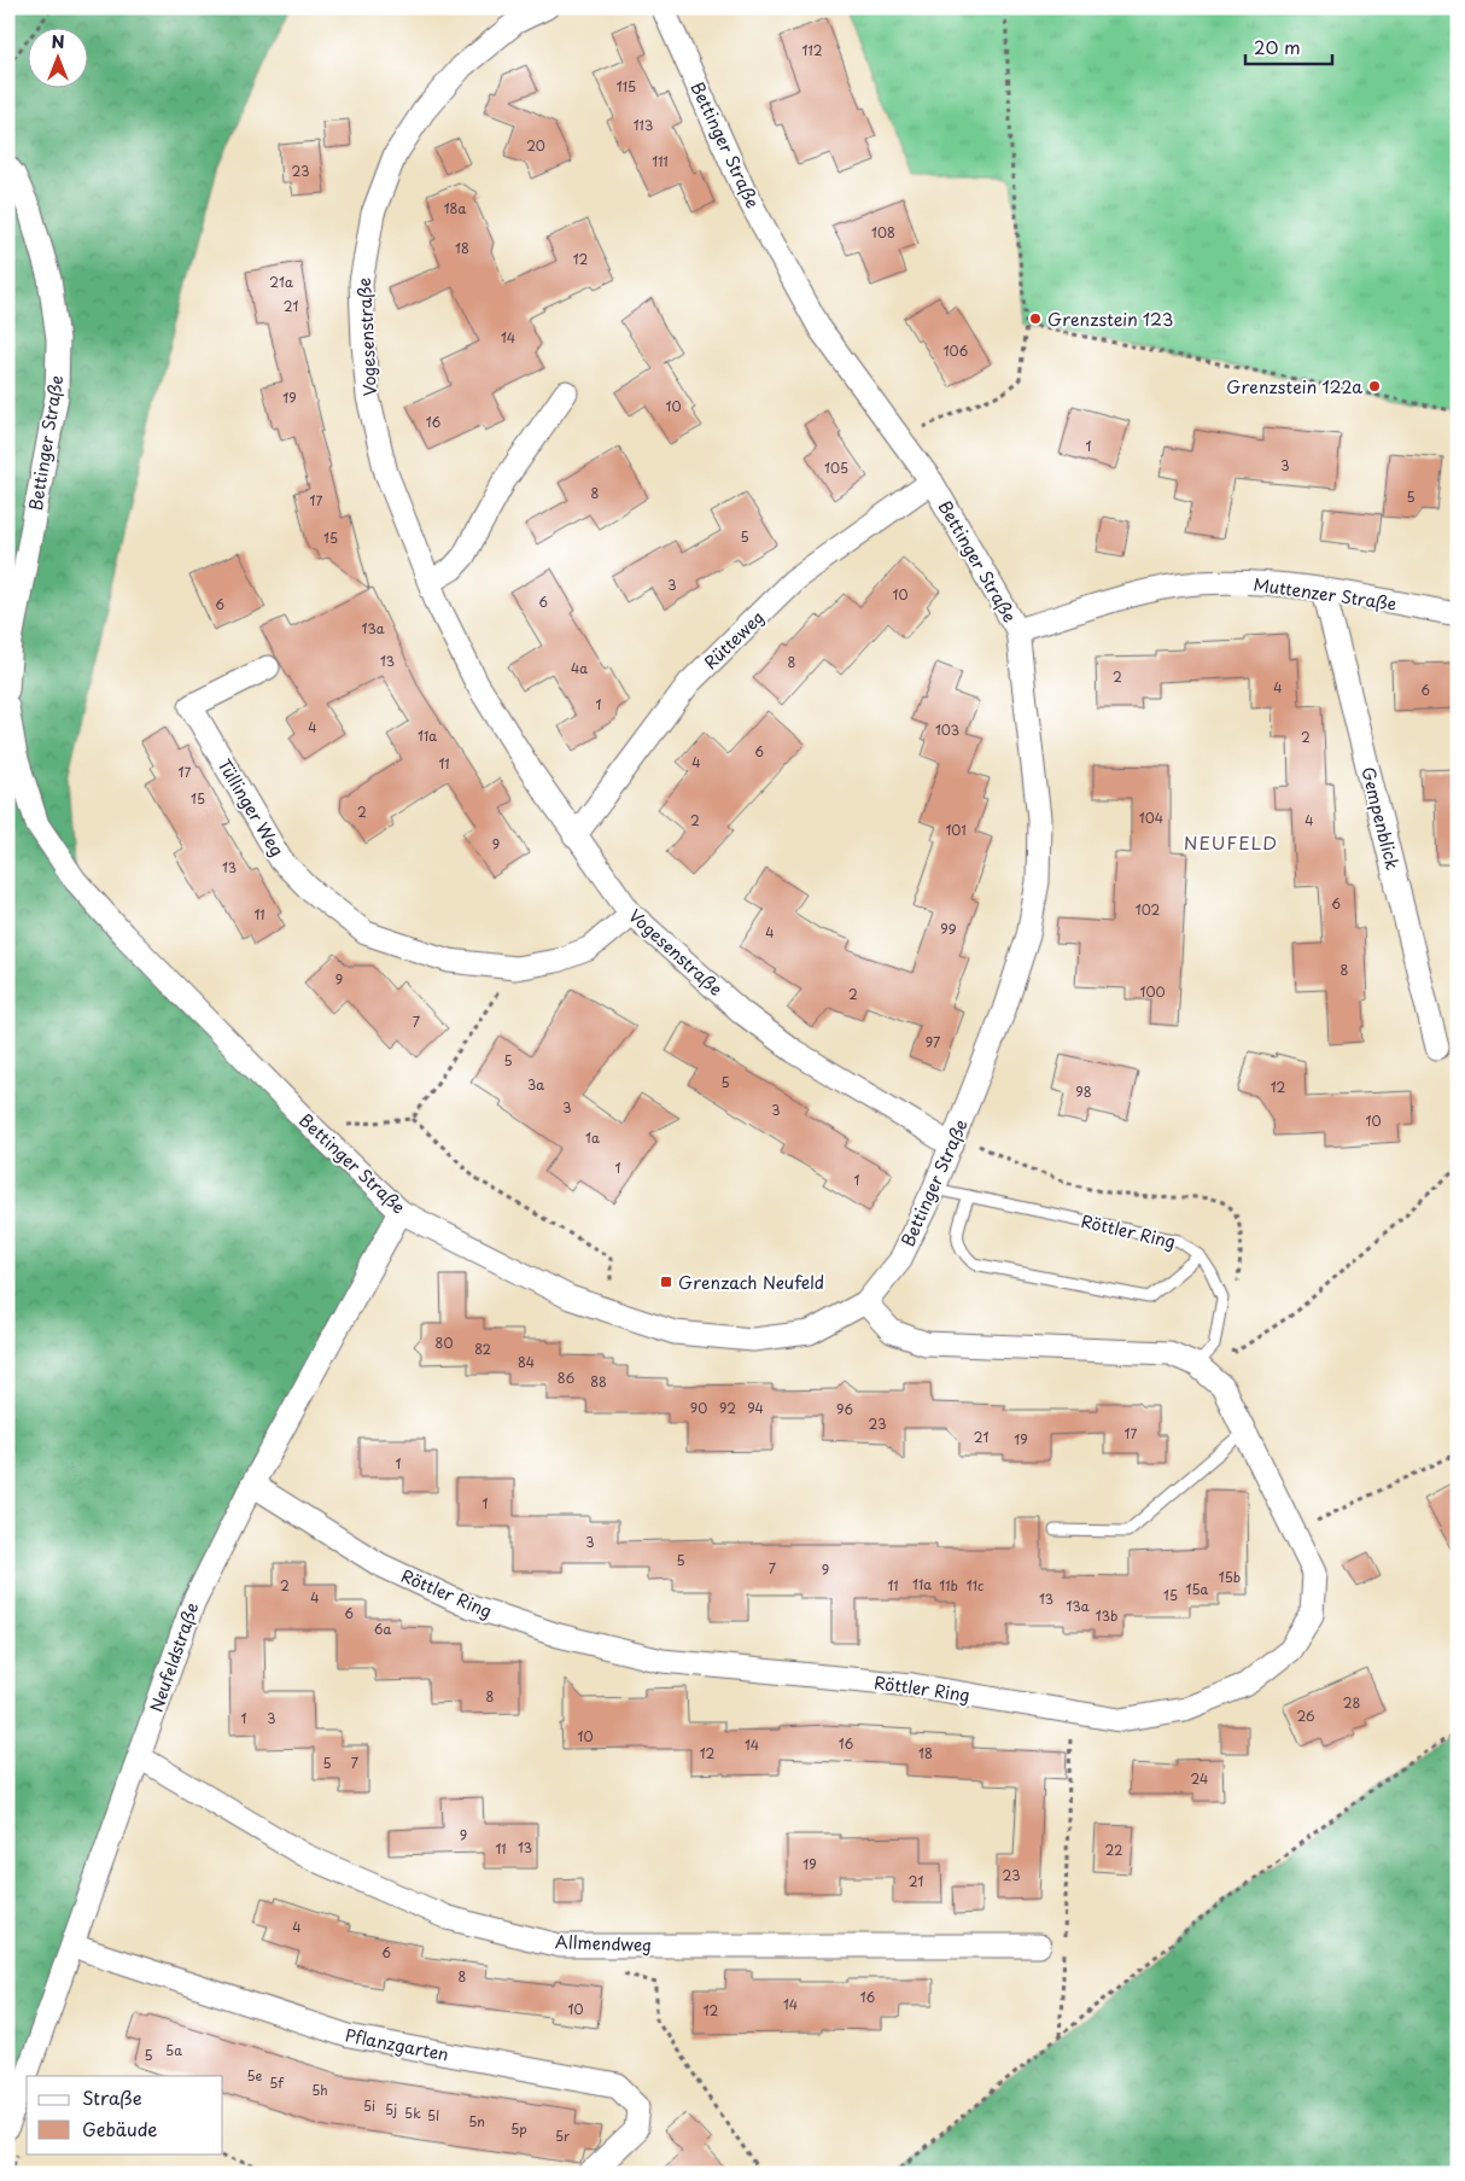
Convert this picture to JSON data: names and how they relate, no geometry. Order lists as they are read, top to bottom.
{
  "streets": {
    "street": [
      "Bettinger Straße",
      "Vogesenstraße",
      "Muttenzer Straße",
      "Rütteweg",
      "Tüllinger Weg",
      "Gempenblick",
      "Röttler Ring",
      "Neufeldstraße",
      "Allmendweg",
      "Pflanzgarten"
    ]
  },
  "crossings": [
    ["Bettinger Straße", "Vogesenstraße"],
    ["Bettinger Straße", "Muttenzer Straße"],
    ["Bettinger Straße", "Rütteweg"],
    ["Bettinger Straße", "Röttler Ring"],
    ["Bettinger Straße", "Neufeldstraße"],
    ["Vogesenstraße", "Rütteweg"],
    ["Vogesenstraße", "Tüllinger Weg"],
    ["Muttenzer Straße", "Gempenblick"],
    ["Röttler Ring", "Neufeldstraße"],
    ["Neufeldstraße", "Allmendweg"],
    ["Neufeldstraße", "Pflanzgarten"]
  ],
  "districts": ["NEUFELD"],
  "places": {
    "other": ["Grenzstein 123", "Grenzstein 122a"],
    "transit": ["Grenzach Neufeld"]
  },
  "house_numbers": [
    "112",
    "115",
    "113",
    "20",
    "111",
    "23",
    "18a",
    "108",
    "18",
    "12",
    "21a",
    "21",
    "14",
    "106",
    "19",
    "10",
    "16",
    "1",
    "3",
    "105",
    "8",
    "5",
    "17",
    "5",
    "15",
    "3",
    "10",
    "6",
    "6",
    "13a",
    "13",
    "8",
    "4a",
    "2",
    "4",
    "6",
    "1",
    "4",
    "103",
    "11a",
    "2",
    "6",
    "4",
    "11",
    "17",
    "15",
    "2",
    "104",
    "2",
    "4",
    "101",
    "9",
    "13",
    "6",
    "102",
    "11",
    "99",
    "4",
    "8",
    "9",
    "100",
    "2",
    "7",
    "97",
    "5",
    "5",
    "3a",
    "12",
    "98",
    "3",
    "3",
    "10",
    "1a",
    "1",
    "1",
    "80",
    "82",
    "84",
    "86",
    "88",
    "90",
    "92",
    "94",
    "96",
    "23",
    "17",
    "21",
    "19",
    "1",
    "1",
    "3",
    "5",
    "7",
    "9",
    "15b",
    "11a",
    "2",
    "11",
    "11b",
    "11c",
    "15a",
    "15",
    "4",
    "13",
    "13a",
    "6",
    "13b",
    "6a",
    "8",
    "28",
    "26",
    "1",
    "3",
    "10",
    "16",
    "14",
    "12",
    "18",
    "5",
    "7",
    "24",
    "9",
    "13",
    "11",
    "22",
    "19",
    "23",
    "21",
    "4",
    "6",
    "8",
    "16",
    "14",
    "10",
    "12",
    "5a",
    "5",
    "5e",
    "5f",
    "5h",
    "5i",
    "5j",
    "5k",
    "5l",
    "5n",
    "5p",
    "5r"
  ],
  "legend": ["Straße", "Gebäude"],
  "scale_bar": "20 m",
  "north": "top"
}
